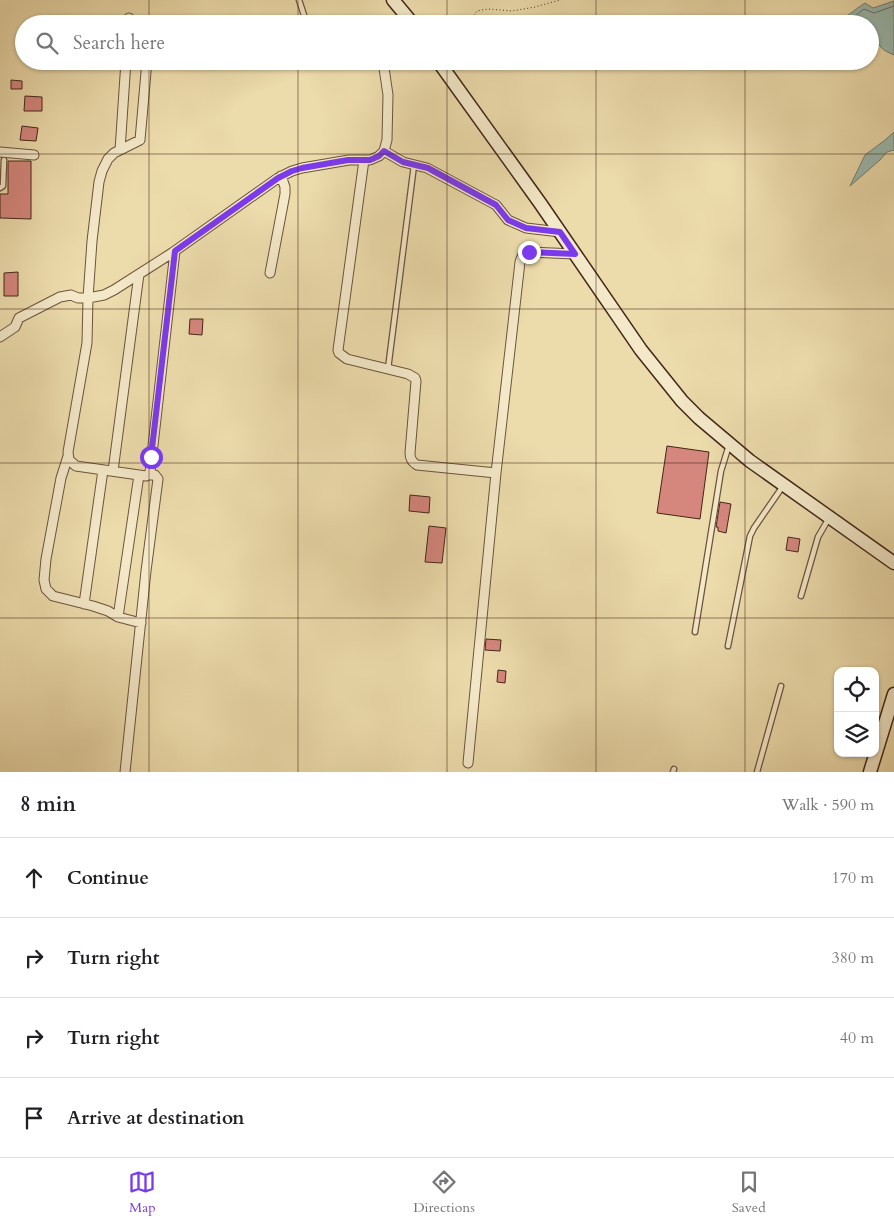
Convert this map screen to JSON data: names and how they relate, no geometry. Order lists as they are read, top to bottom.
{
  "page": {
    "search": "Search here",
    "heading": ["8 min", "Walk · 590 m"],
    "list": [
      ["Continue", "170 m"],
      ["Turn right", "380 m"],
      ["Turn right", "40 m"],
      "Arrive at destination"
    ],
    "nav": ["Map", "Directions", "Saved"]
  }
}
